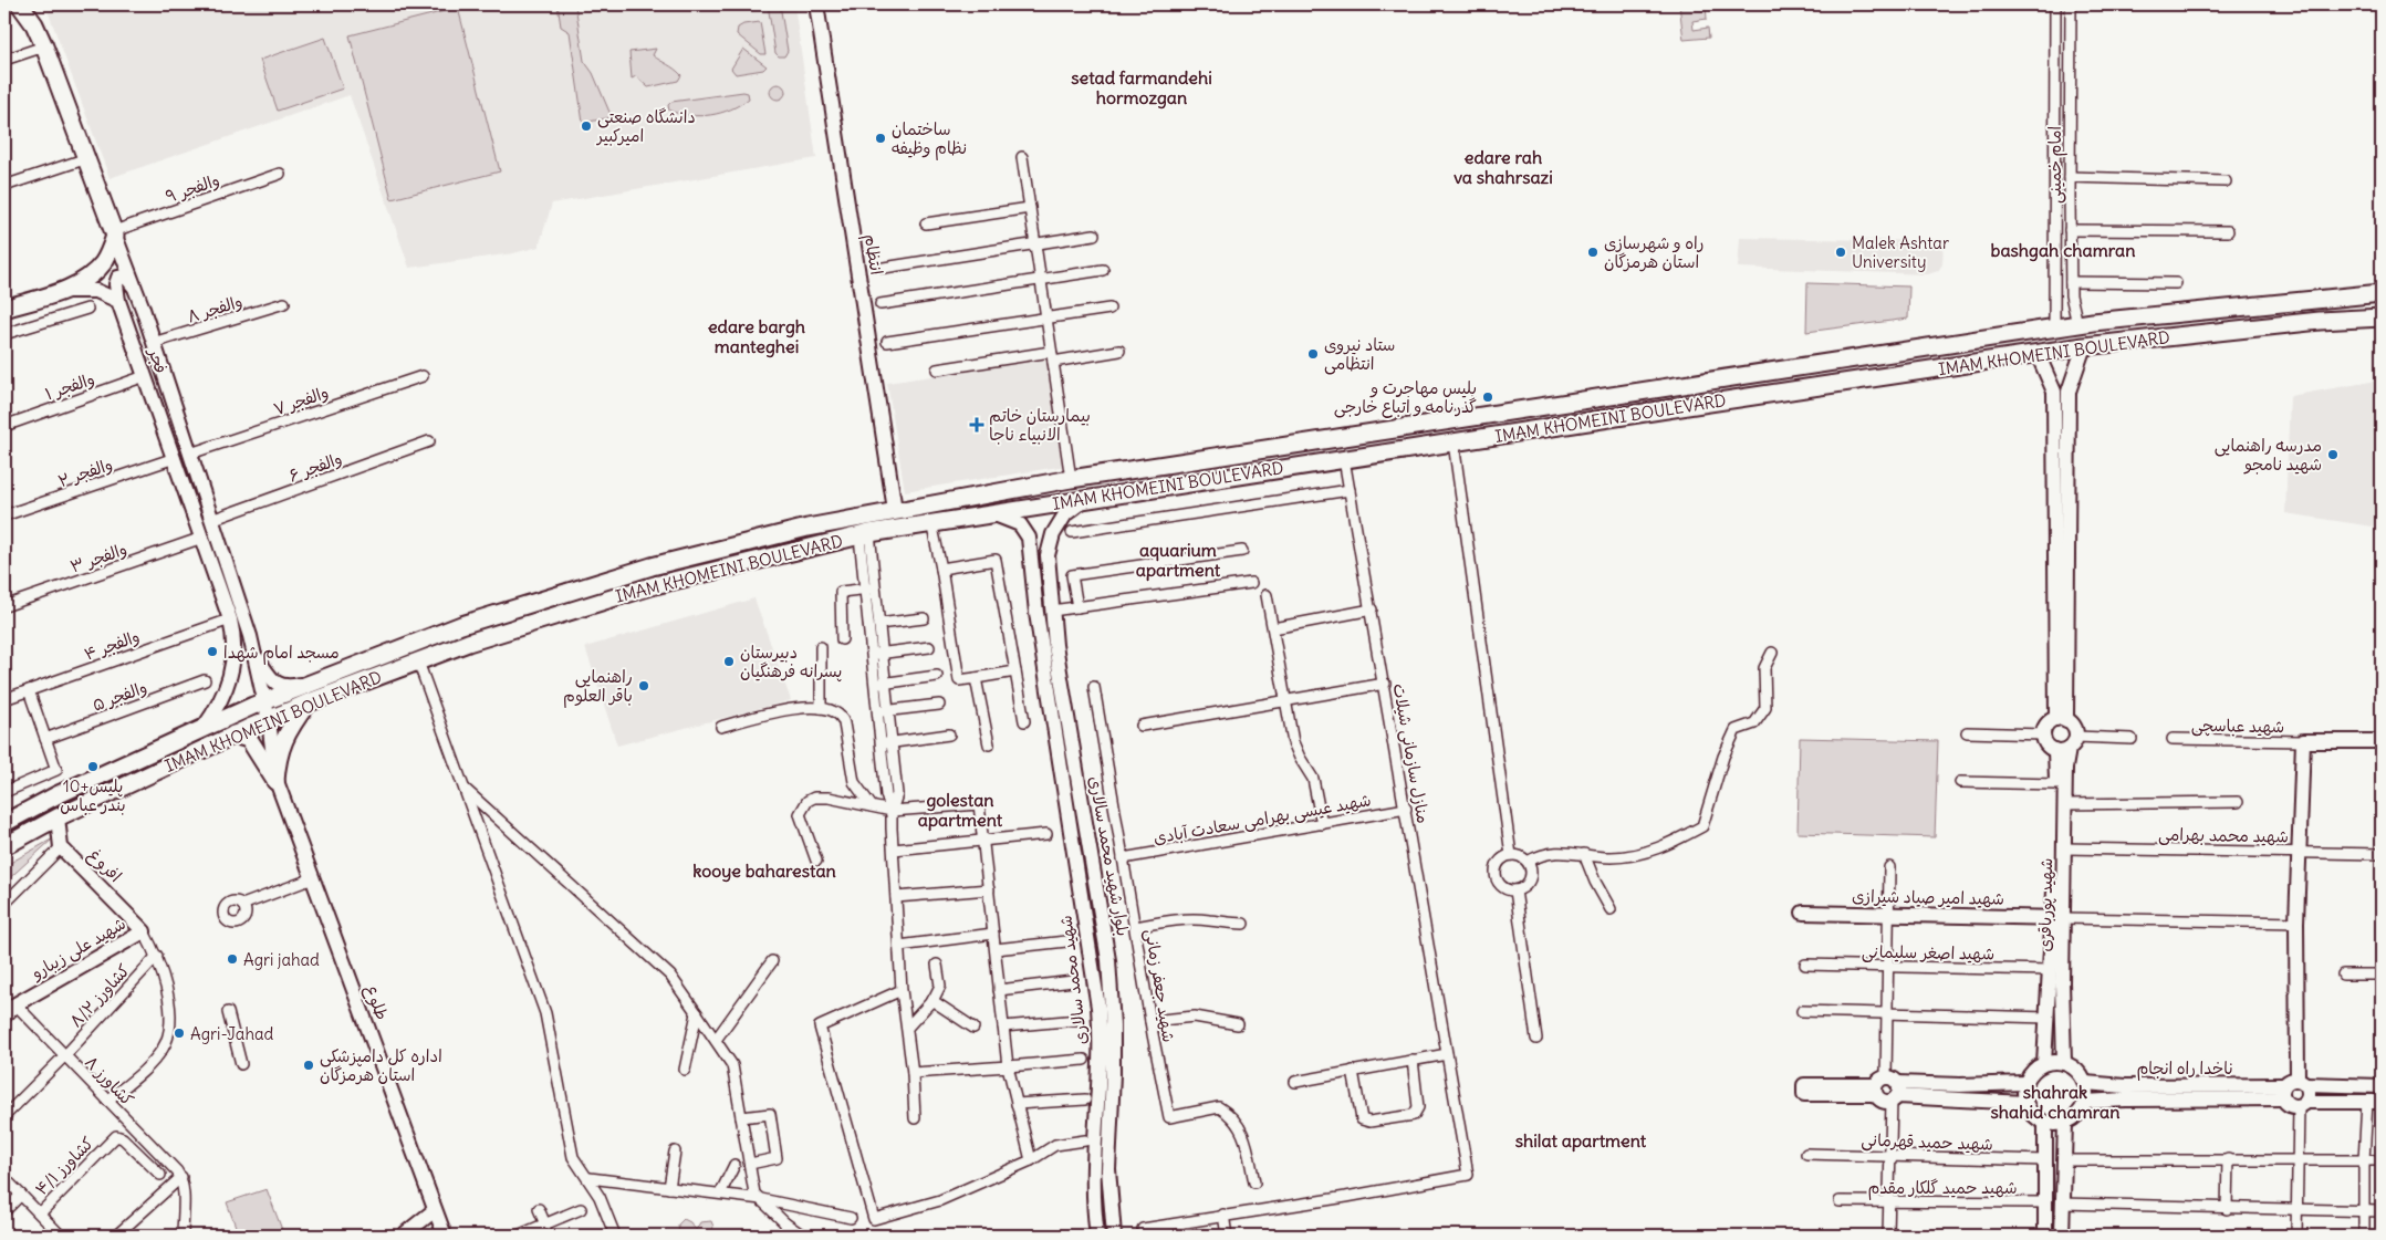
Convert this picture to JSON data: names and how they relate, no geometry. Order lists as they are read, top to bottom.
{
  "streets": {
    "main road": ["IMAM KHOMEINI BOULEVARD", "فجر"],
    "street": [
      "امام خمینی",
      "والفجر ۹",
      "انتظام",
      "والفجر ۸",
      "والفجر ۱",
      "والفجر ۷",
      "والفجر ۶",
      "والفجر ۲",
      "والفجر ۳",
      "والفجر ۴",
      "والفجر ۵",
      "شهید عباسچی",
      "منازل سازمانی شیلات",
      "شهید عیسی بهرامی سعادت آبادی",
      "شهید محمد بهرامی",
      "بلوار شهید محمد سالاری",
      "افروغ",
      "شهید امیر صیاد شیرازی",
      "شهید پورباقری",
      "شهید علی زیبارو",
      "شهید اصغر سلیمانی",
      "شهید محمد سالاری",
      "شهید جعفر زمانی",
      "کشاورز ۸/۲",
      "طلوع",
      "ناخدا راه انجام",
      "کشاورز ۸",
      "شهید حمید قهرمانی",
      "کشاورز ۴/۱",
      "شهید حمید گلکار مقدم"
    ]
  },
  "crossings": [
    ["امام خمینی", "IMAM KHOMEINI BOULEVARD"],
    ["والفجر ۹", "فجر"],
    ["انتظام", "IMAM KHOMEINI BOULEVARD"],
    ["والفجر ۸", "فجر"],
    ["IMAM KHOMEINI BOULEVARD", "فجر"],
    ["IMAM KHOMEINI BOULEVARD", "منازل سازمانی شیلات"],
    ["IMAM KHOMEINI BOULEVARD", "بلوار شهید محمد سالاری"],
    ["IMAM KHOMEINI BOULEVARD", "شهید محمد سالاری"],
    ["IMAM KHOMEINI BOULEVARD", "طلوع"],
    ["فجر", "والفجر ۱"],
    ["فجر", "والفجر ۷"],
    ["فجر", "والفجر ۶"],
    ["فجر", "والفجر ۲"],
    ["فجر", "والفجر ۳"],
    ["فجر", "والفجر ۴"],
    ["فجر", "طلوع"],
    ["منازل سازمانی شیلات", "شهید عیسی بهرامی سعادت آبادی"],
    ["شهید عیسی بهرامی سعادت آبادی", "شهید جعفر زمانی"],
    ["شهید محمد بهرامی", "شهید پورباقری"],
    ["افروغ", "شهید علی زیبارو"],
    ["شهید امیر صیاد شیرازی", "شهید پورباقری"],
    ["شهید پورباقری", "شهید اصغر سلیمانی"],
    ["شهید پورباقری", "ناخدا راه انجام"],
    ["شهید علی زیبارو", "کشاورز ۸"],
    ["کشاورز ۸/۲", "کشاورز ۸"]
  ],
  "districts": [
    "setad farmandehi hormozgan",
    "edare rah va shahrsazi",
    "bashgah chamran",
    "edare bargh manteghei",
    "aquarium apartment",
    "golestan apartment",
    "kooye baharestan",
    "shahrak shahid chamran",
    "shilat apartment"
  ],
  "places": {
    "other": [
      "دانشگاه صنعتی امیرکبیر",
      "ساختمان نظام وظیفه",
      "راه و شهرسازی استان هرمزگان",
      "Malek Ashtar University",
      "ستاد نیروی انتظامی",
      "پلیس مهاجرت و گذرنامه و اتباع خارجى",
      "مدرسه راهنمایی شهید نامجو",
      "مسجد امام شهدا",
      "دبیرستان پسرانه فرهنگیان",
      "راهنمایی باقر العلوم",
      "پليس+10 بندر عباس",
      "Agri jahad",
      "Agri-Jahad",
      "اداره کل دامپزشکی استان هرمزگان"
    ],
    "health": ["بیمارستان خاتم الانبیاء ناجا"]
  }
}
